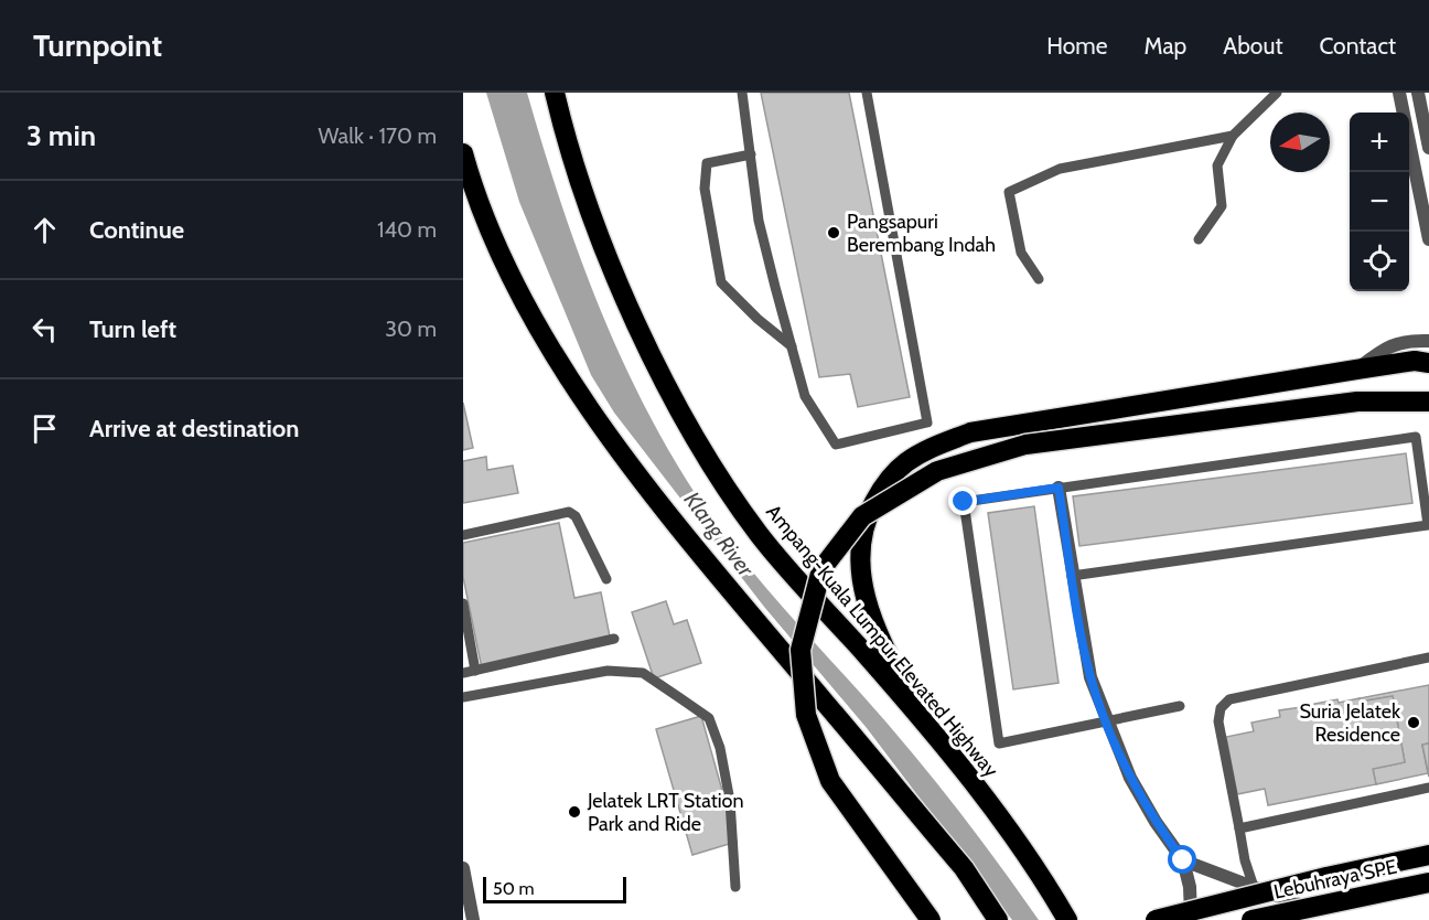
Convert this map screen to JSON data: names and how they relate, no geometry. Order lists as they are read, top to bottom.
{
  "streets": {
    "highway": ["Ampang-Kuala Lumpur Elevated Highway", "Lebuhraya SPE"]
  },
  "water": ["Klang River"],
  "places": ["Pangsapuri Berembang Indah", "Suria Jelatek Residence", "Jelatek LRT Station Park and Ride"],
  "scale_bar": "50 m",
  "north": "left",
  "page": {
    "header": "Turnpoint",
    "nav": [
      "Home",
      "Map",
      "About",
      "Contact"
    ],
    "heading": ["3 min", "Walk · 170 m"],
    "map_buttons": ["+", "−"],
    "list": [
      ["Continue", "140 m"],
      ["Turn left", "30 m"],
      "Arrive at destination"
    ],
    "scale": "50 m"
  }
}
